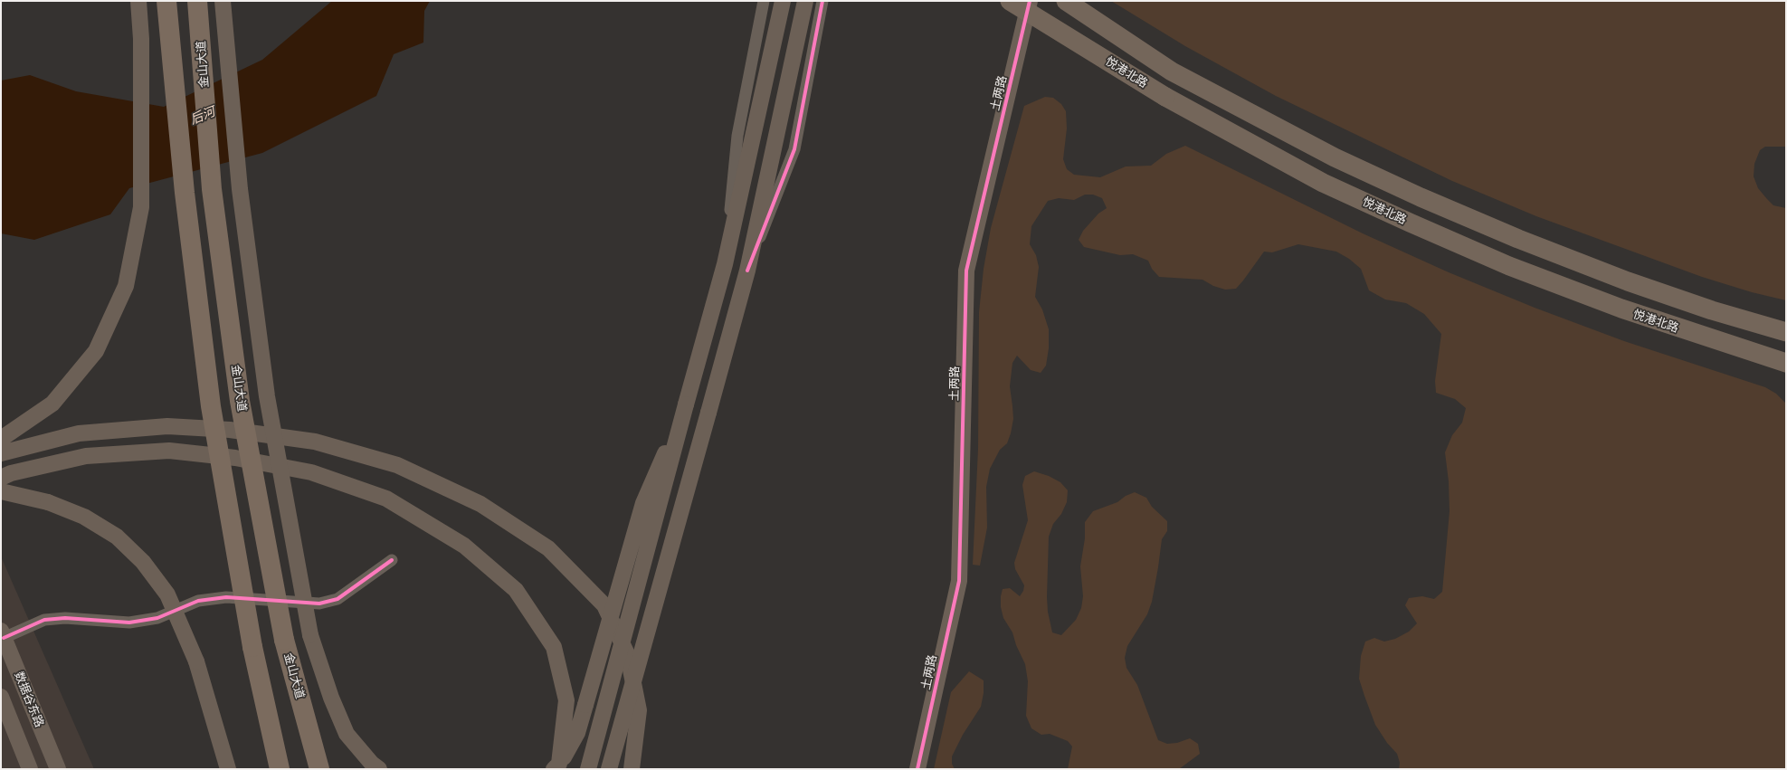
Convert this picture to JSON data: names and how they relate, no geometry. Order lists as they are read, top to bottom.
{
  "streets": {
    "highway": ["金山大道"],
    "main road": ["悦港北路", "土两路", "数据谷东路"]
  },
  "water": ["后河"]
}
